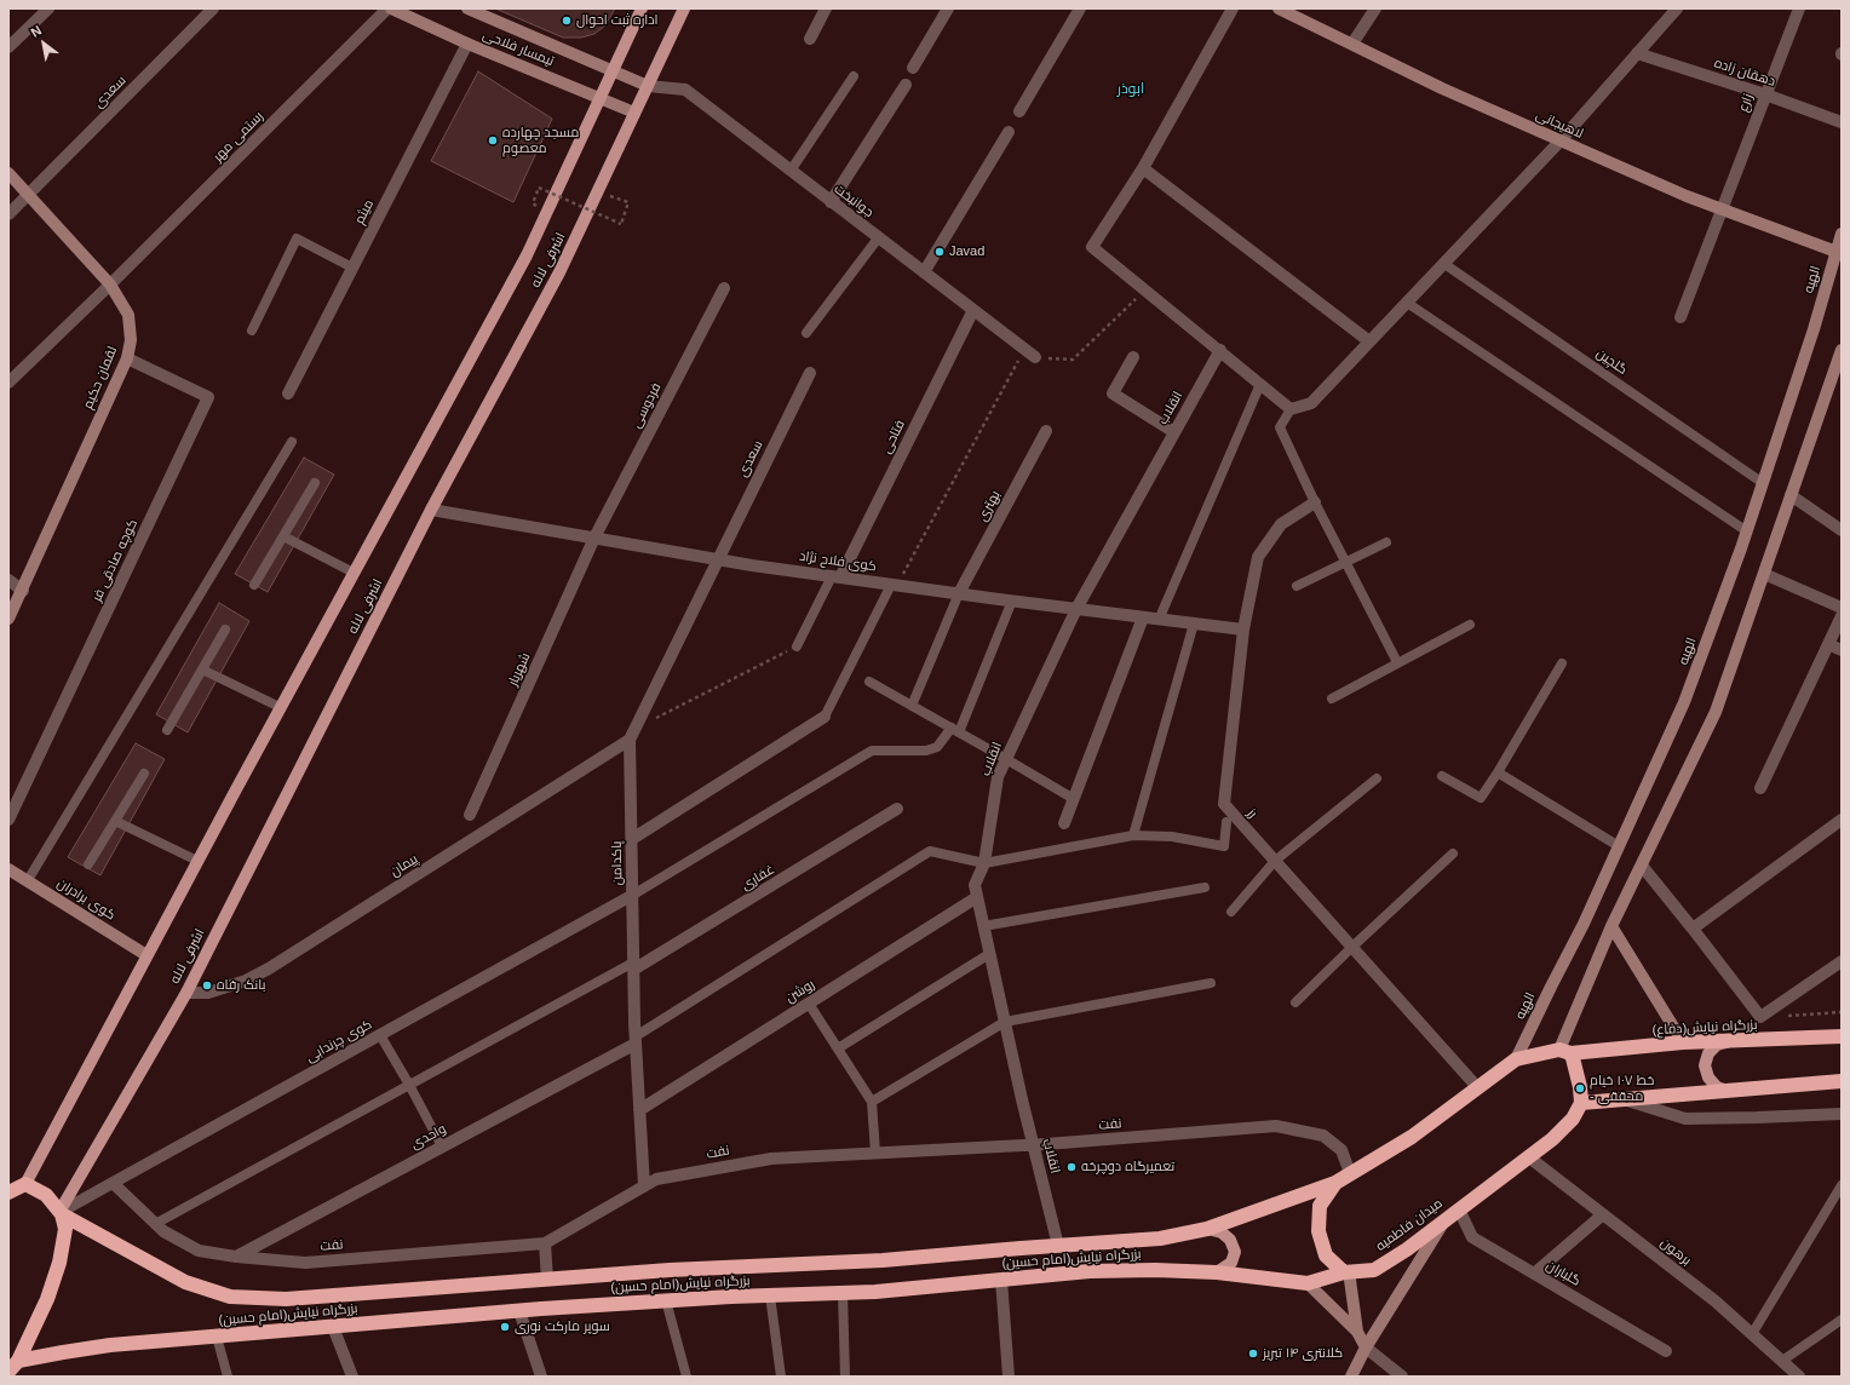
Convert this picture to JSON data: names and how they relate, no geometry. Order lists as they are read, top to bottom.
{
  "streets": {
    "highway": ["بزرگراه نیایش(دفاع)", "میدان فاطمیه", "بزرگراه نیایش(امام حسین)"],
    "main road": [
      "تیمسار فلاحی",
      "لاهیجانی",
      "اشرفی لاله",
      "الهیه",
      "لقمان حکیم",
      "کوی برادران"
    ],
    "street": [
      "دهقان زاده",
      "سعدی",
      "زارع",
      "رستمی مهر",
      "جوانبخت",
      "میثم",
      "فردوسی",
      "انقلاب",
      "فتاحی",
      "بهتری",
      "کوچه صادقی فر",
      "کوی فلاح نژاد",
      "شهریار",
      "رز",
      "پاکدامن",
      "پیمان",
      "غفاری",
      "روشن",
      "کوی چرندابی",
      "نفت",
      "واحدی",
      "برهون",
      "گلباران"
    ],
    "lane": ["گلچین"]
  },
  "crossings": [
    ["تیمسار فلاحی", "جوانبخت"],
    ["تیمسار فلاحی", "میثم"],
    ["تیمسار فلاحی", "اشرفی لاله"],
    ["دهقان زاده", "زارع"],
    ["سعدی", "لقمان حکیم"],
    ["سعدی", "کوی فلاح نژاد"],
    ["سعدی", "پاکدامن"],
    ["زارع", "لاهیجانی"],
    ["لاهیجانی", "الهیه"],
    ["رستمی مهر", "لقمان حکیم"],
    ["جوانبخت", "اشرفی لاله"],
    ["جوانبخت", "فتاحی"],
    ["اشرفی لاله", "کوی فلاح نژاد"],
    ["اشرفی لاله", "پیمان"],
    ["اشرفی لاله", "کوی برادران"],
    ["اشرفی لاله", "کوی چرندابی"],
    ["اشرفی لاله", "بزرگراه نیایش(امام حسین)"],
    ["الهیه", "گلچین"],
    ["لقمان حکیم", "کوچه صادقی فر"],
    ["فردوسی", "کوی فلاح نژاد"],
    ["فردوسی", "شهریار"],
    ["انقلاب", "کوی فلاح نژاد"],
    ["انقلاب", "روشن"],
    ["انقلاب", "نفت"],
    ["انقلاب", "بزرگراه نیایش(امام حسین)"],
    ["فتاحی", "کوی فلاح نژاد"],
    ["بهتری", "کوی فلاح نژاد"],
    ["کوی فلاح نژاد", "شهریار"],
    ["کوی فلاح نژاد", "رز"],
    ["کوی فلاح نژاد", "پاکدامن"],
    ["پاکدامن", "پیمان"],
    ["پاکدامن", "غفاری"],
    ["پاکدامن", "روشن"],
    ["پاکدامن", "کوی چرندابی"],
    ["پاکدامن", "نفت"],
    ["پاکدامن", "واحدی"],
    ["کوی چرندابی", "نفت"],
    ["کوی چرندابی", "بزرگراه نیایش(امام حسین)"],
    ["نفت", "واحدی"],
    ["میدان فاطمیه", "برهون"],
    ["میدان فاطمیه", "بزرگراه نیایش(امام حسین)"],
    ["میدان فاطمیه", "گلباران"]
  ],
  "districts": ["ابوذر"],
  "places": [
    "اداره ثبت احوال",
    "مسجد چهارده معصوم",
    "Javad",
    "بانک رفاه",
    "خط ۱۰۷ خیام - محققی",
    "تعمیرگاه دوچرخه",
    "سوپر مارکت نوری",
    "کلانتری ۱۴ تبریز"
  ],
  "north": "top left"
}
